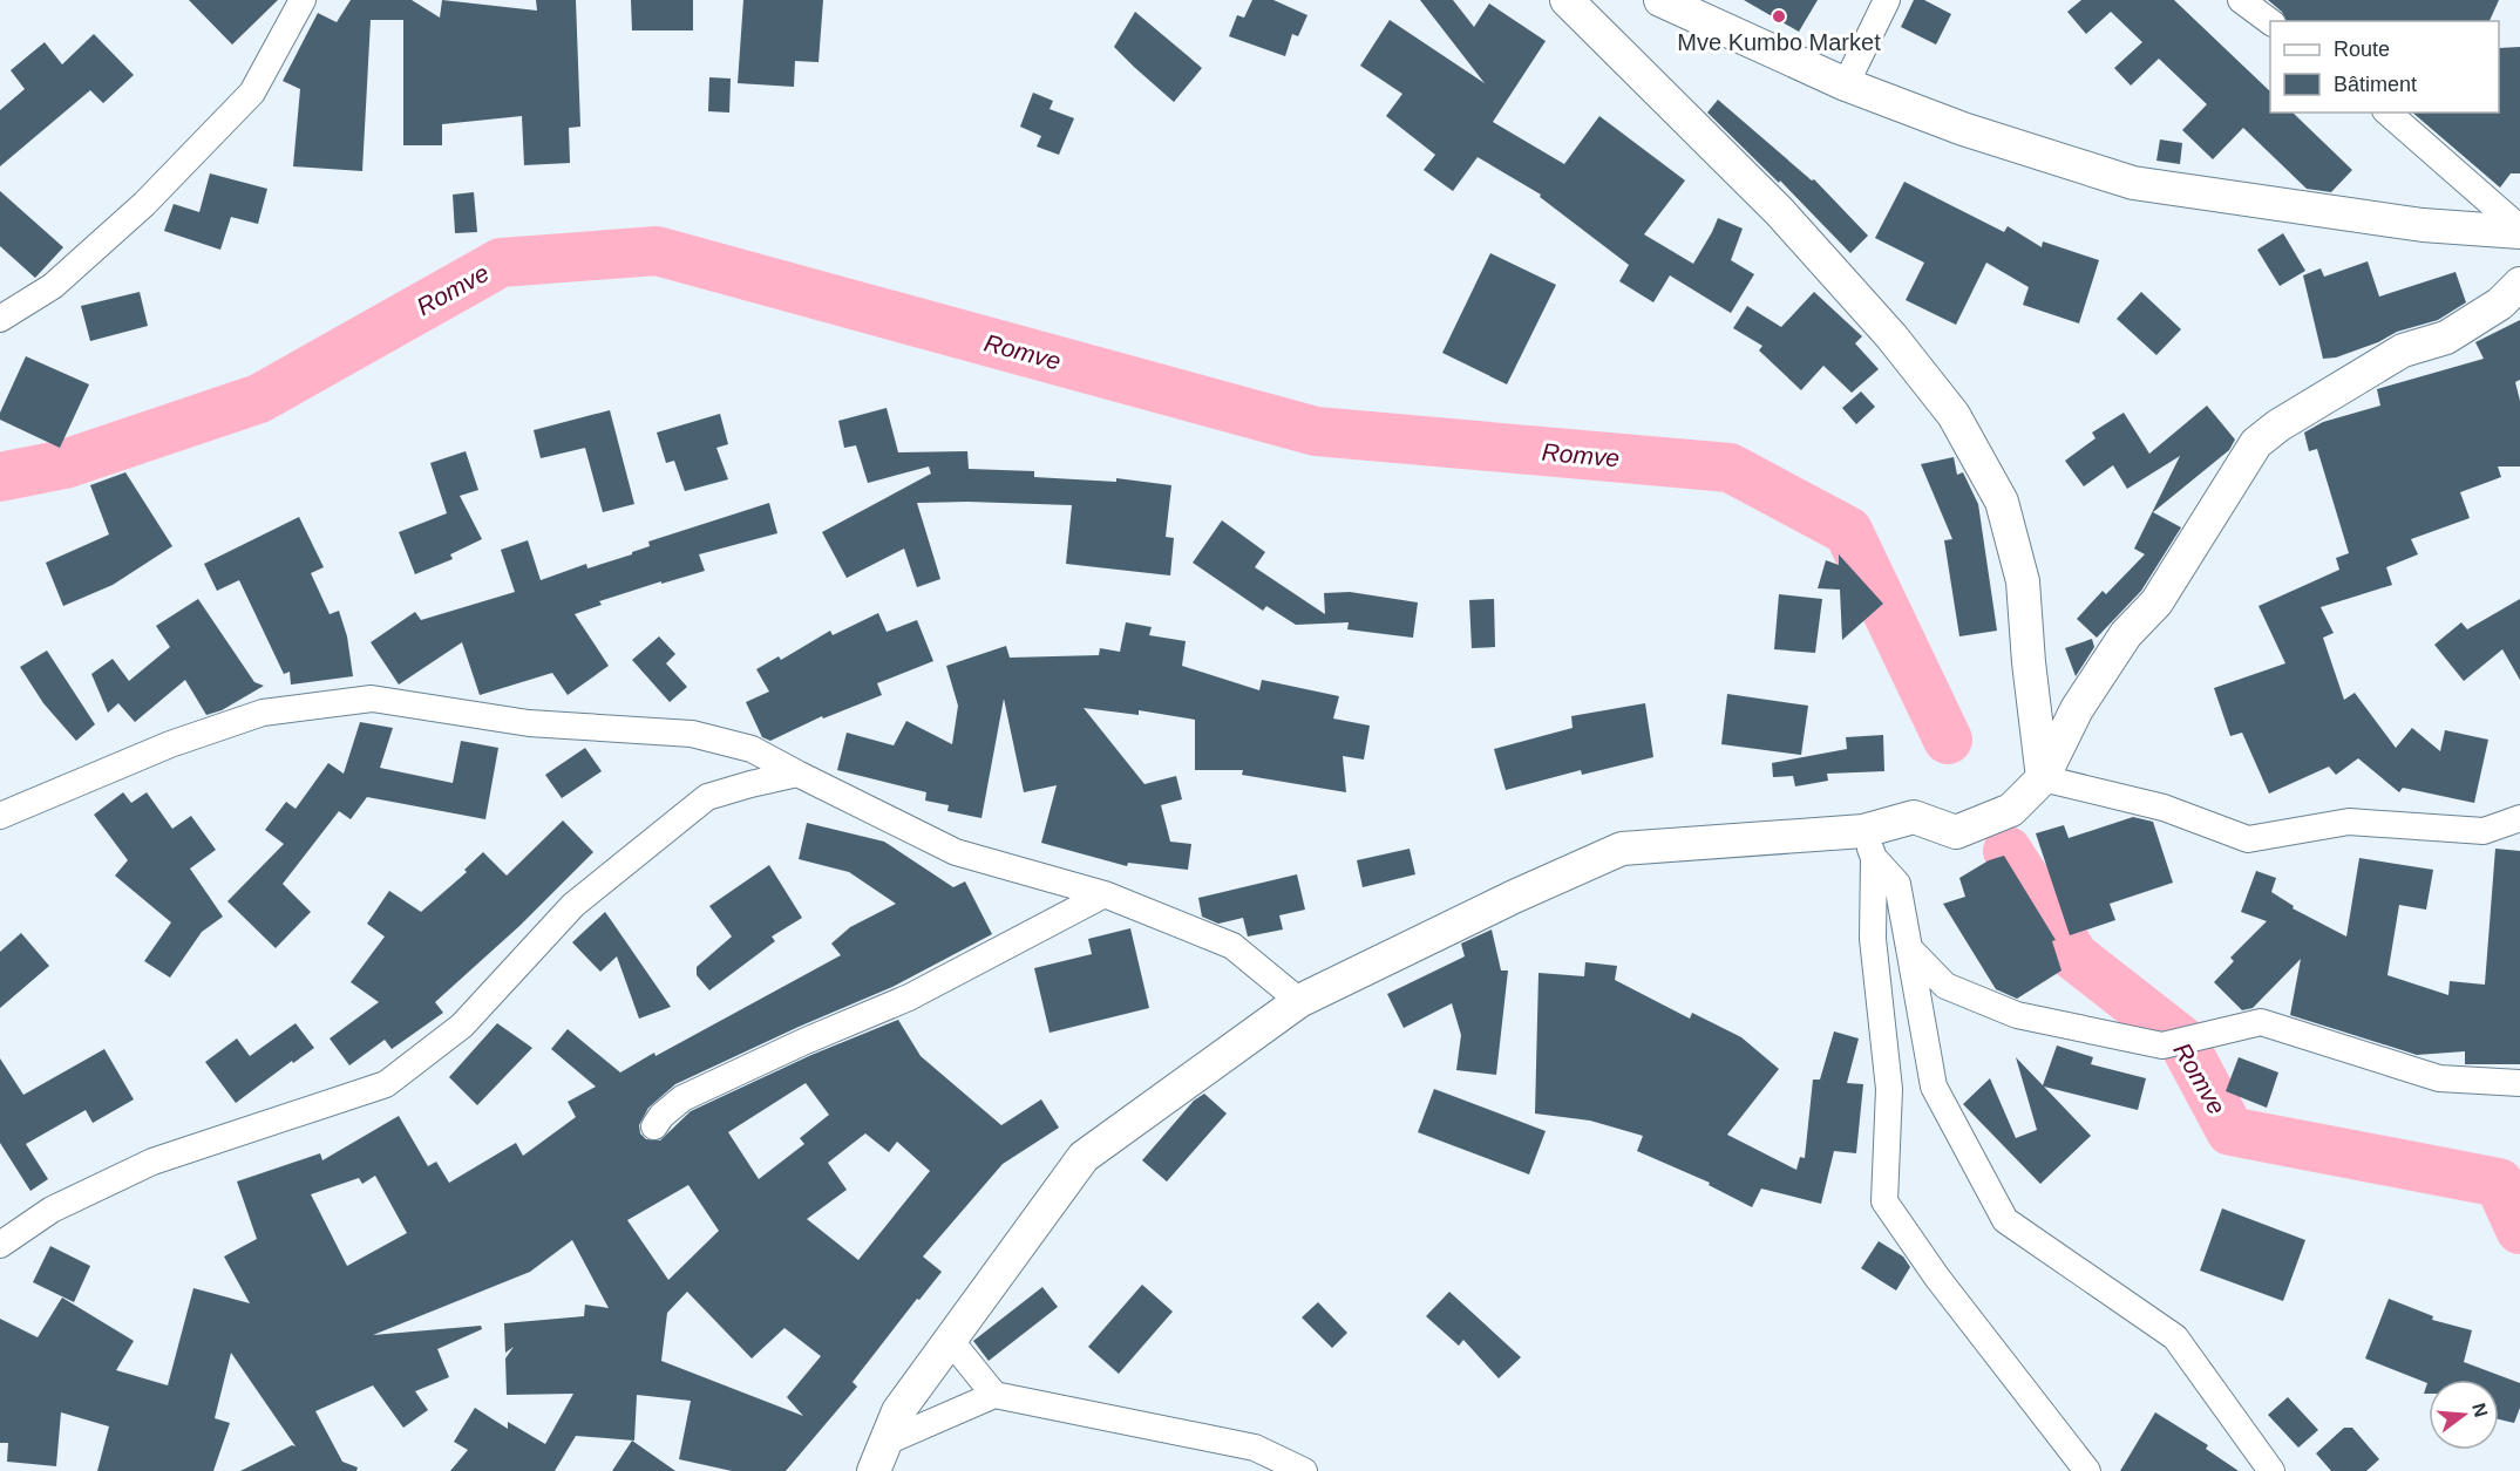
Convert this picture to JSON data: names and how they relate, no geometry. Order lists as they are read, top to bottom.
{
  "water": ["Romve"],
  "places": ["Mve Kumbo Market"],
  "legend": ["Route", "Bâtiment"],
  "north": "right"
}
